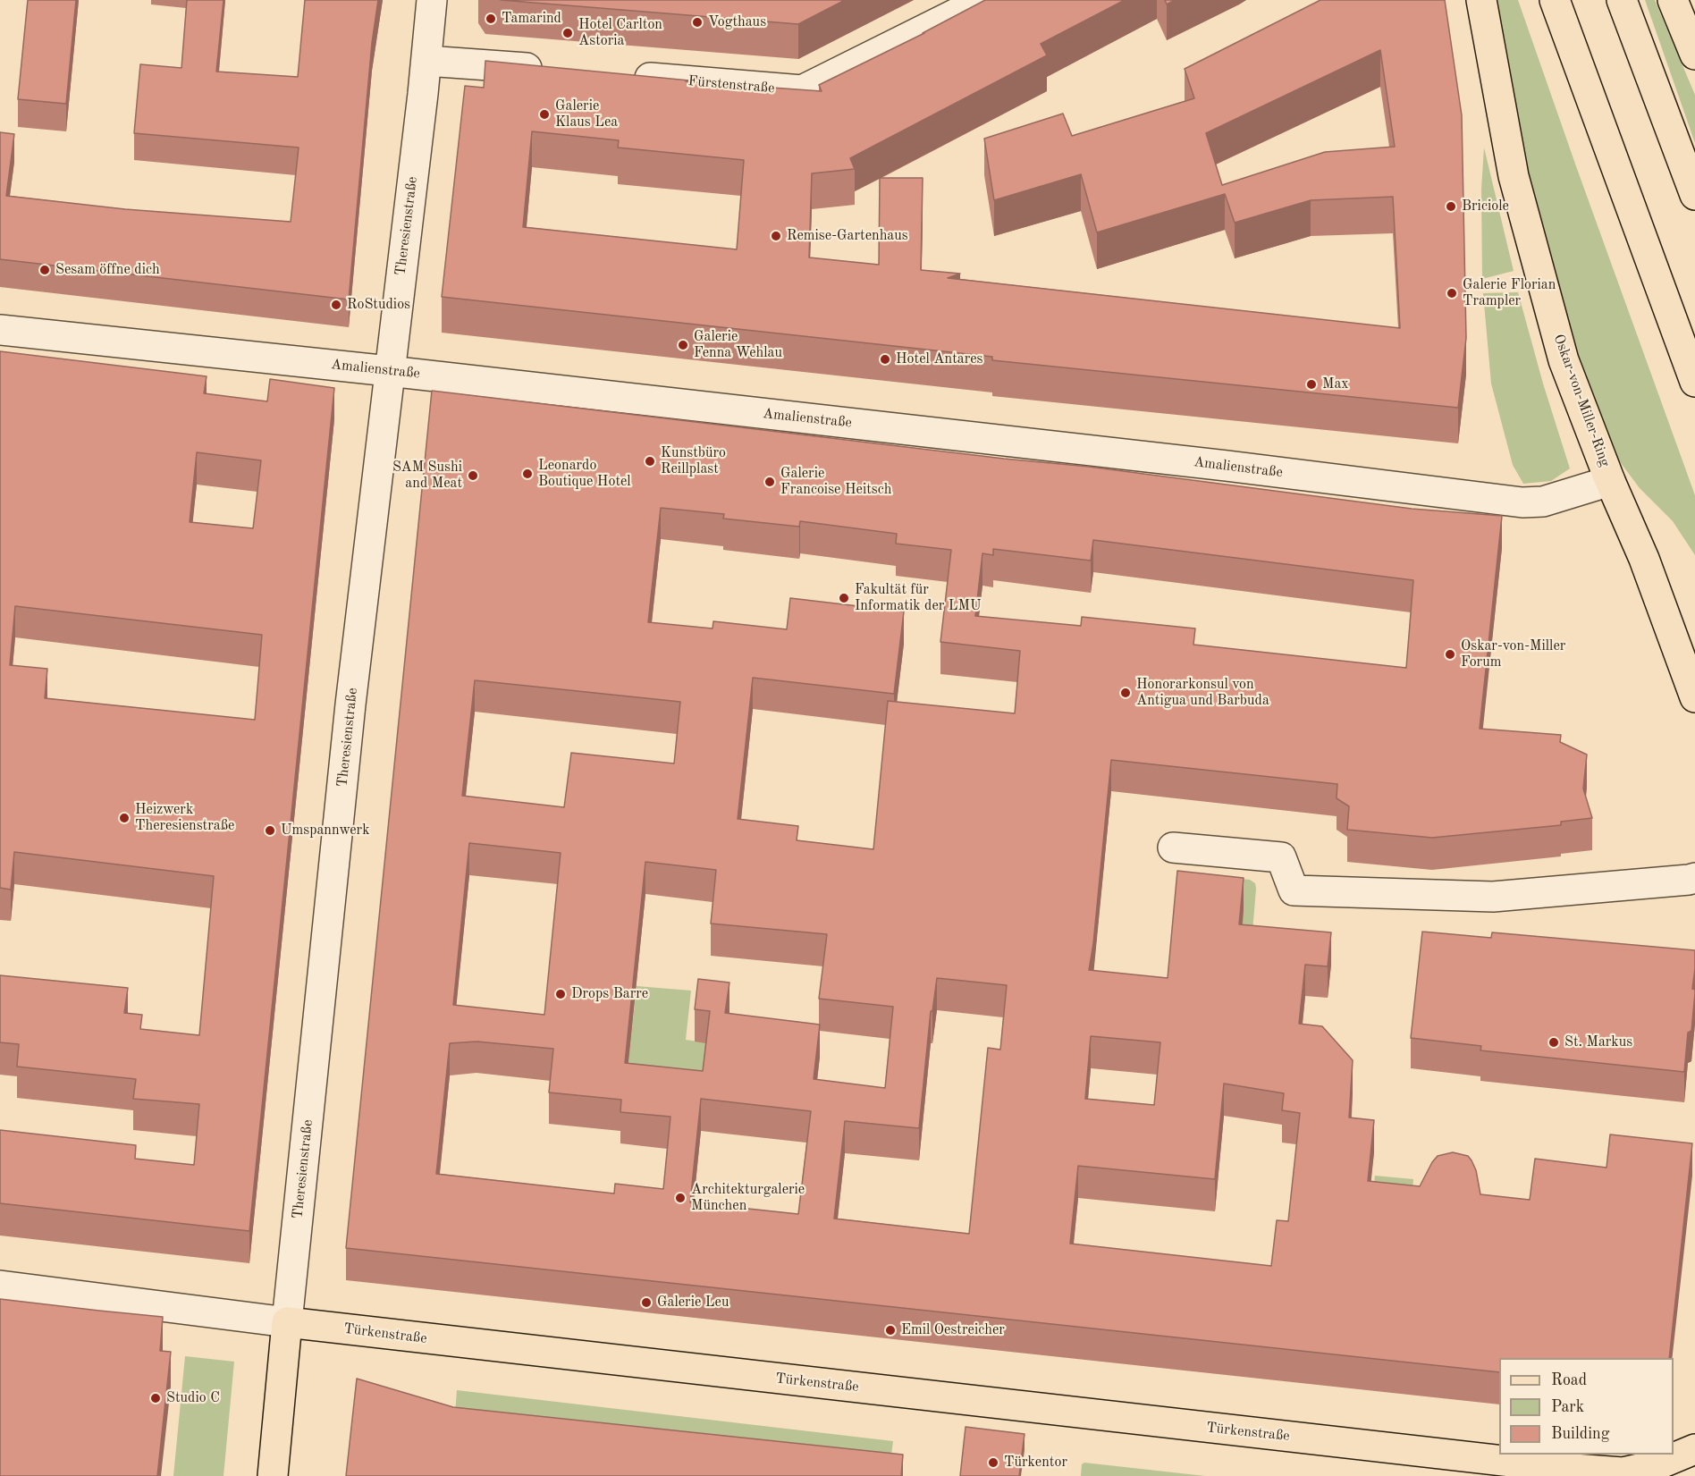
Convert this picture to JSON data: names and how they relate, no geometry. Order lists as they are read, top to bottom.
{
  "streets": {
    "main road": ["Theresienstraße", "Oskar-von-Miller-Ring", "Türkenstraße"],
    "street": ["Fürstenstraße", "Amalienstraße"]
  },
  "crossings": [
    ["Theresienstraße", "Amalienstraße"],
    ["Theresienstraße", "Türkenstraße"],
    ["Amalienstraße", "Oskar-von-Miller-Ring"]
  ],
  "places": [
    "Tamarind",
    "Vogthaus",
    "Hotel Carlton Astoria",
    "Galerie Klaus Lea",
    "Briciole",
    "Remise-Gartenhaus",
    "Sesam öffne dich",
    "Galerie Florian Trampler",
    "RoStudios",
    "Galerie Fenna Wehlau",
    "Hotel Antares",
    "Max",
    "Kunstbüro Reillplast",
    "Leonardo Boutique Hotel",
    "SAM Sushi and Meat",
    "Galerie Francoise Heitsch",
    "Fakultät für Informatik der LMU",
    "Oskar-von-Miller Forum",
    "Honorarkonsul von Antigua und Barbuda",
    "Heizwerk Theresienstraße",
    "Umspannwerk",
    "Drops Barre",
    "St. Markus",
    "Architekturgalerie München",
    "Galerie Leu",
    "Emil Oestreicher",
    "Studio C",
    "Türkentor"
  ],
  "legend": ["Road", "Park", "Building"]
}
